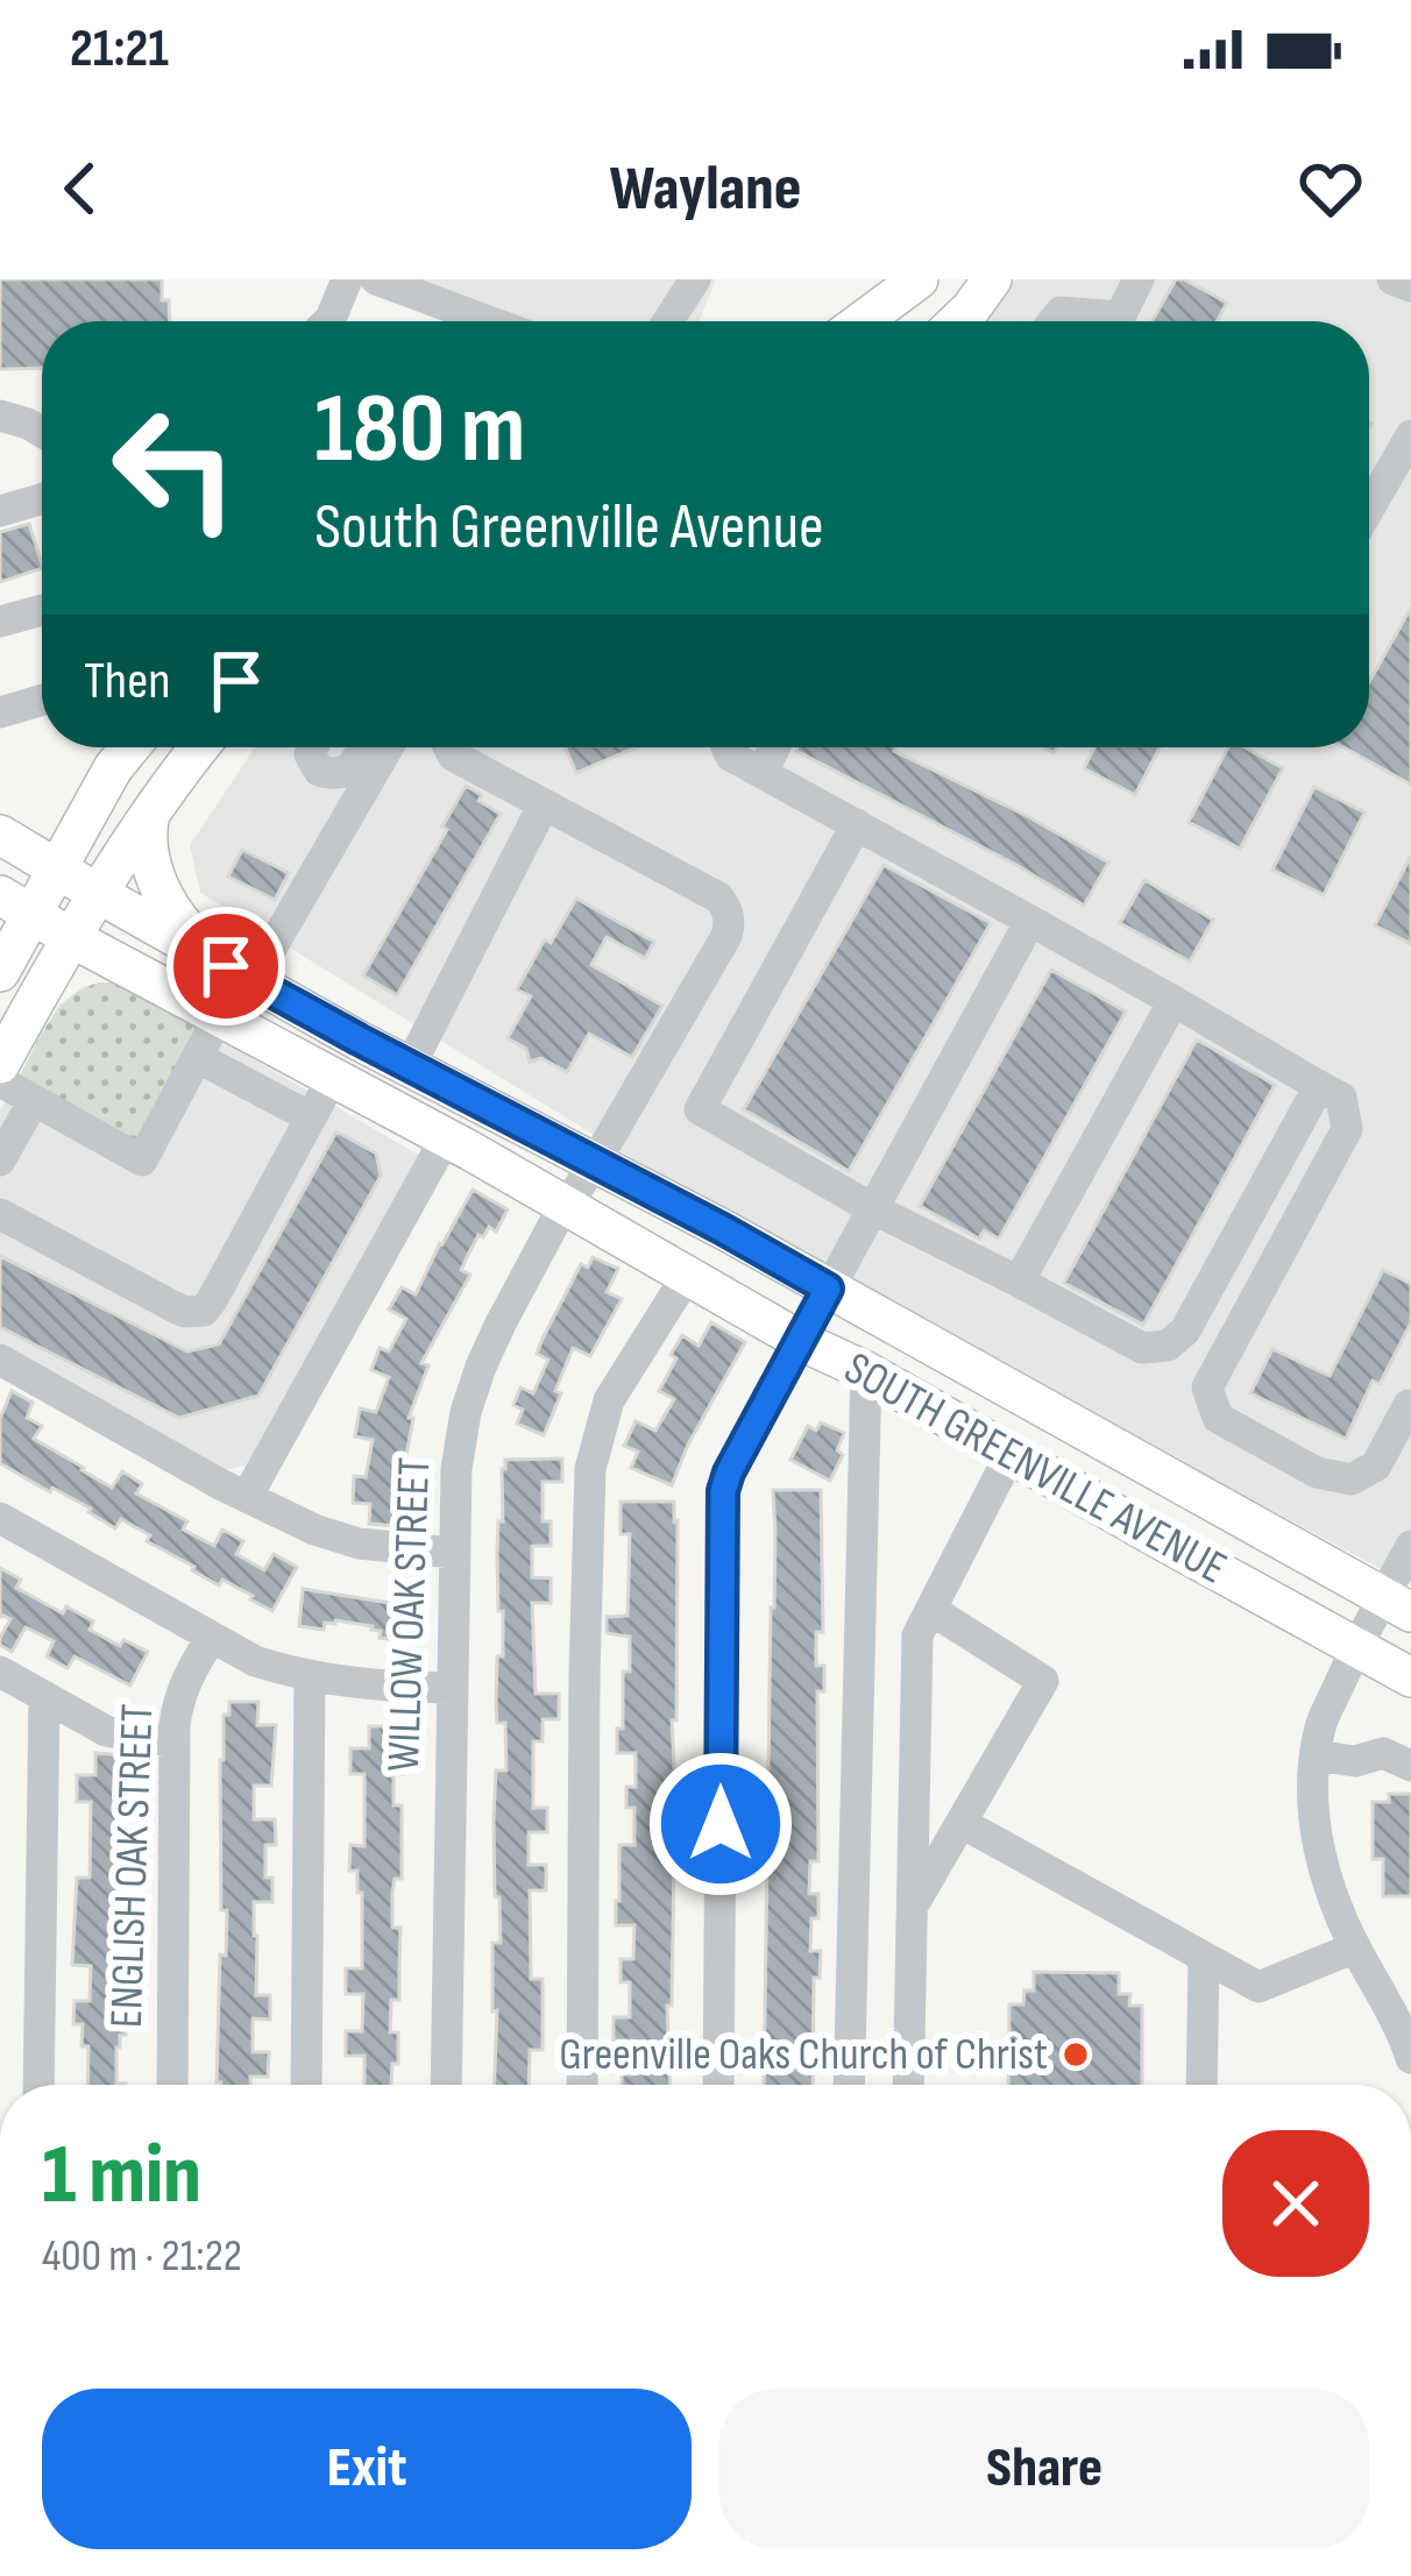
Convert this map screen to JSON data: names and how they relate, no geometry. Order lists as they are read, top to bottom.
{
  "streets": {
    "main road": ["SOUTH GREENVILLE AVENUE"],
    "street": ["WILLOW OAK STREET", "ENGLISH OAK STREET"]
  },
  "crossings": [
    ["SOUTH GREENVILLE AVENUE", "WILLOW OAK STREET"]
  ],
  "places": ["Greenville Oaks Church of Christ"],
  "page": {
    "status": "21:21",
    "header": "Waylane",
    "turn": ["180 m", "South Greenville Avenue"],
    "then": "Then",
    "heading": ["1 min", "400 m · 21:22"],
    "buttons": ["Exit", "Share"]
  }
}
